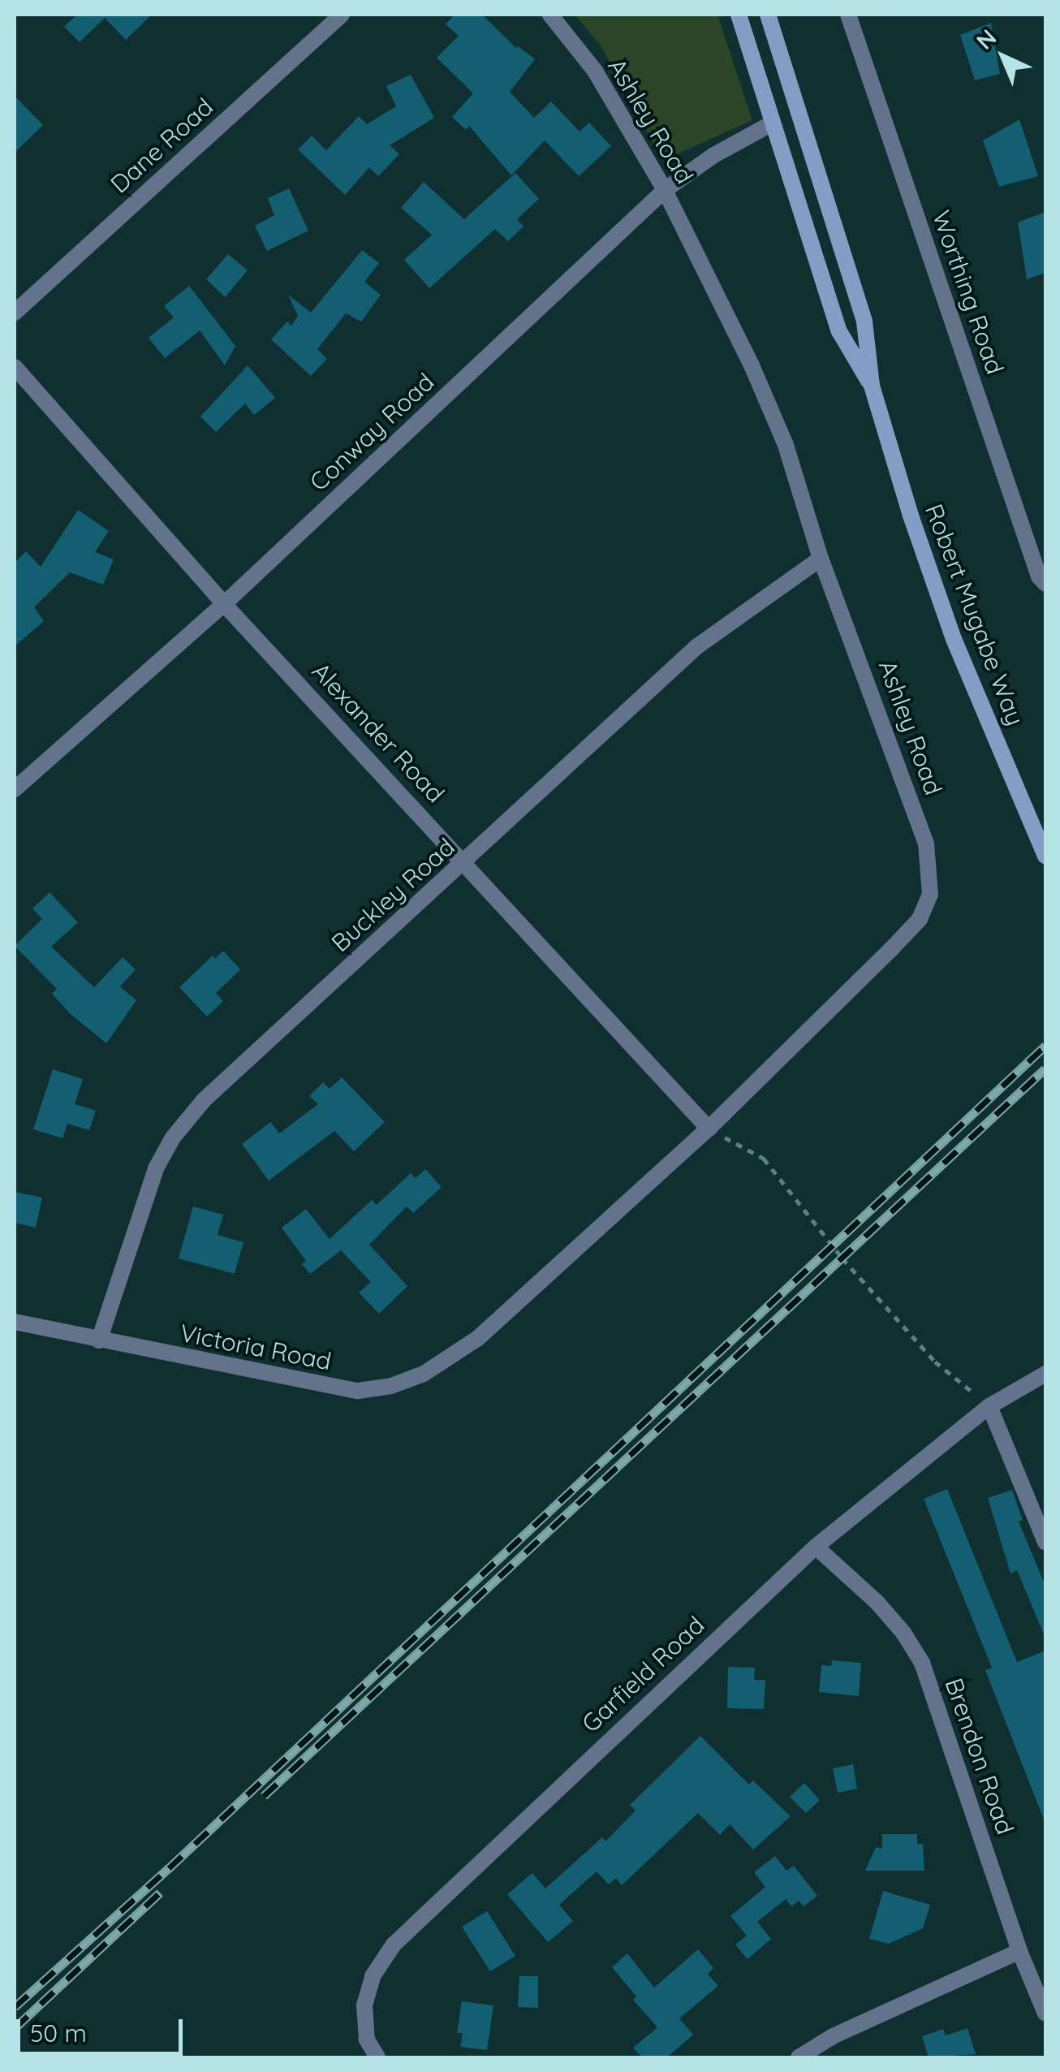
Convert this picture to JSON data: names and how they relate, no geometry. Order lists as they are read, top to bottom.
{
  "streets": {
    "main road": ["Robert Mugabe Way"],
    "street": [
      "Ashley Road",
      "Dane Road",
      "Worthing Road",
      "Conway Road",
      "Alexander Road",
      "Buckley Road",
      "Victoria Road",
      "Garfield Road",
      "Brendon Road"
    ]
  },
  "crossings": [
    ["Ashley Road", "Conway Road"],
    ["Ashley Road", "Alexander Road"],
    ["Ashley Road", "Buckley Road"],
    ["Ashley Road", "Victoria Road"],
    ["Conway Road", "Robert Mugabe Way"],
    ["Conway Road", "Alexander Road"],
    ["Alexander Road", "Buckley Road"],
    ["Buckley Road", "Victoria Road"],
    ["Garfield Road", "Brendon Road"]
  ],
  "scale_bar": "50 m",
  "north": "top left"
}
